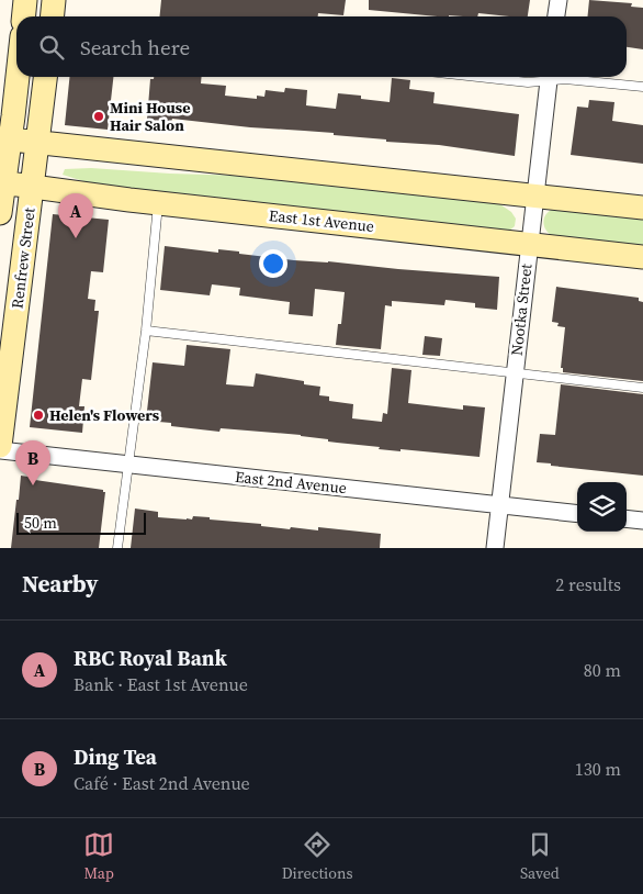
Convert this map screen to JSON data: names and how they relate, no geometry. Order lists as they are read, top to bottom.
{
  "streets": {
    "main road": ["East 1st Avenue", "Renfrew Street"],
    "street": ["Nootka Street", "East 2nd Avenue"]
  },
  "crossings": [
    ["East 1st Avenue", "Renfrew Street"],
    ["East 1st Avenue", "Nootka Street"],
    ["Renfrew Street", "East 2nd Avenue"],
    ["Nootka Street", "East 2nd Avenue"]
  ],
  "places": ["Mini House Hair Salon", "Helen's Flowers"],
  "scale_bar": "50 m",
  "page": {
    "search": "Search here",
    "pins": ["A", "B"],
    "scale": "50 m",
    "heading": ["Nearby", "2 results"],
    "list": [
      {
        "mark": "A",
        "name": "RBC Royal Bank",
        "note": "Bank · East 1st Avenue",
        "value": "80 m"
      },
      {
        "mark": "B",
        "name": "Ding Tea",
        "note": "Café · East 2nd Avenue",
        "value": "130 m"
      }
    ],
    "nav": ["Map", "Directions", "Saved"]
  }
}
